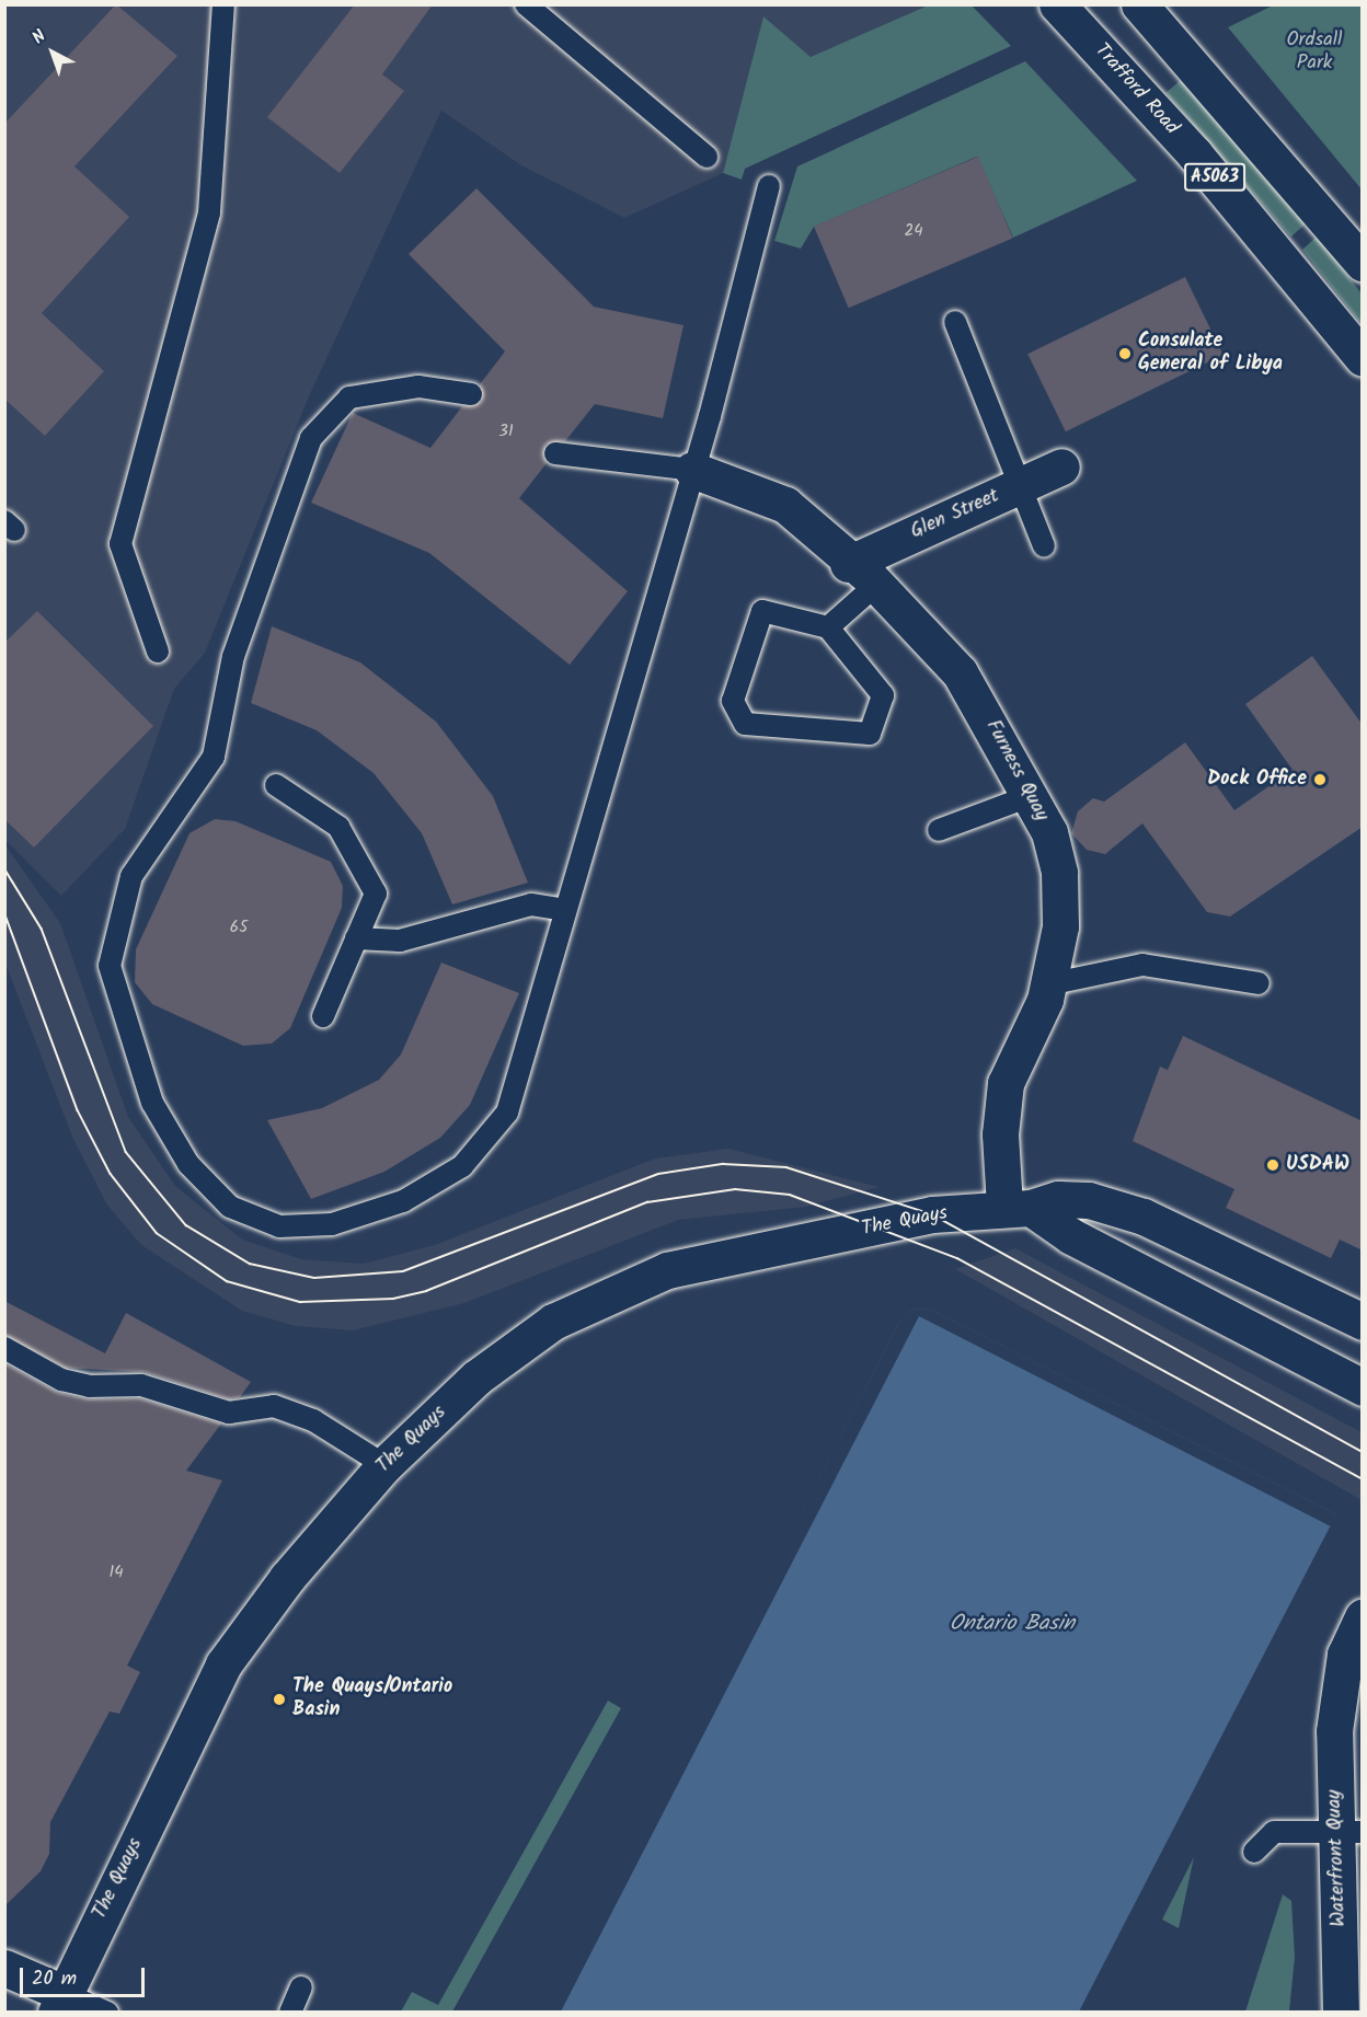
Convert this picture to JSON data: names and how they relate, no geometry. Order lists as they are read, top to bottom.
{
  "streets": {
    "main road": [
      "Trafford Road",
      "A5063",
      "Glen Street",
      "Furness Quay",
      "The Quays",
      "Waterfront Quay"
    ]
  },
  "crossings": [
    ["Glen Street", "Furness Quay"],
    ["Furness Quay", "The Quays"]
  ],
  "water": ["Ontario Basin"],
  "parks": ["Ordsall Park"],
  "places": [
    "Consulate General of Libya",
    "Dock Office",
    "USDAW",
    "The Quays/Ontario Basin"
  ],
  "house_numbers": [
    "24",
    "31",
    "65",
    "14"
  ],
  "scale_bar": "20 m",
  "north": "top left"
}
